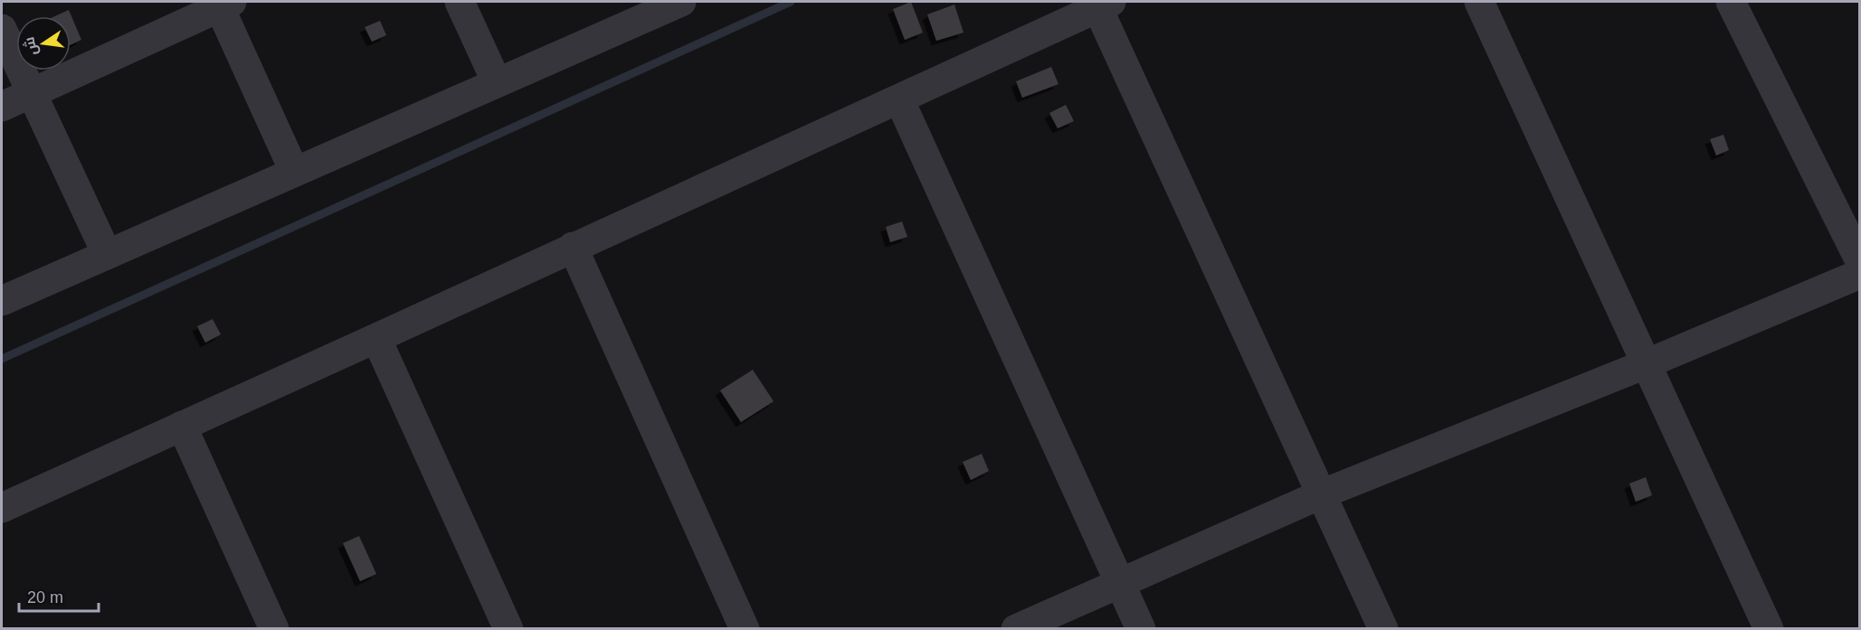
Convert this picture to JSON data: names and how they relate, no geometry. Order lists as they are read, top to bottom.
{
  "scale_bar": "20 m",
  "north": "left"
}
